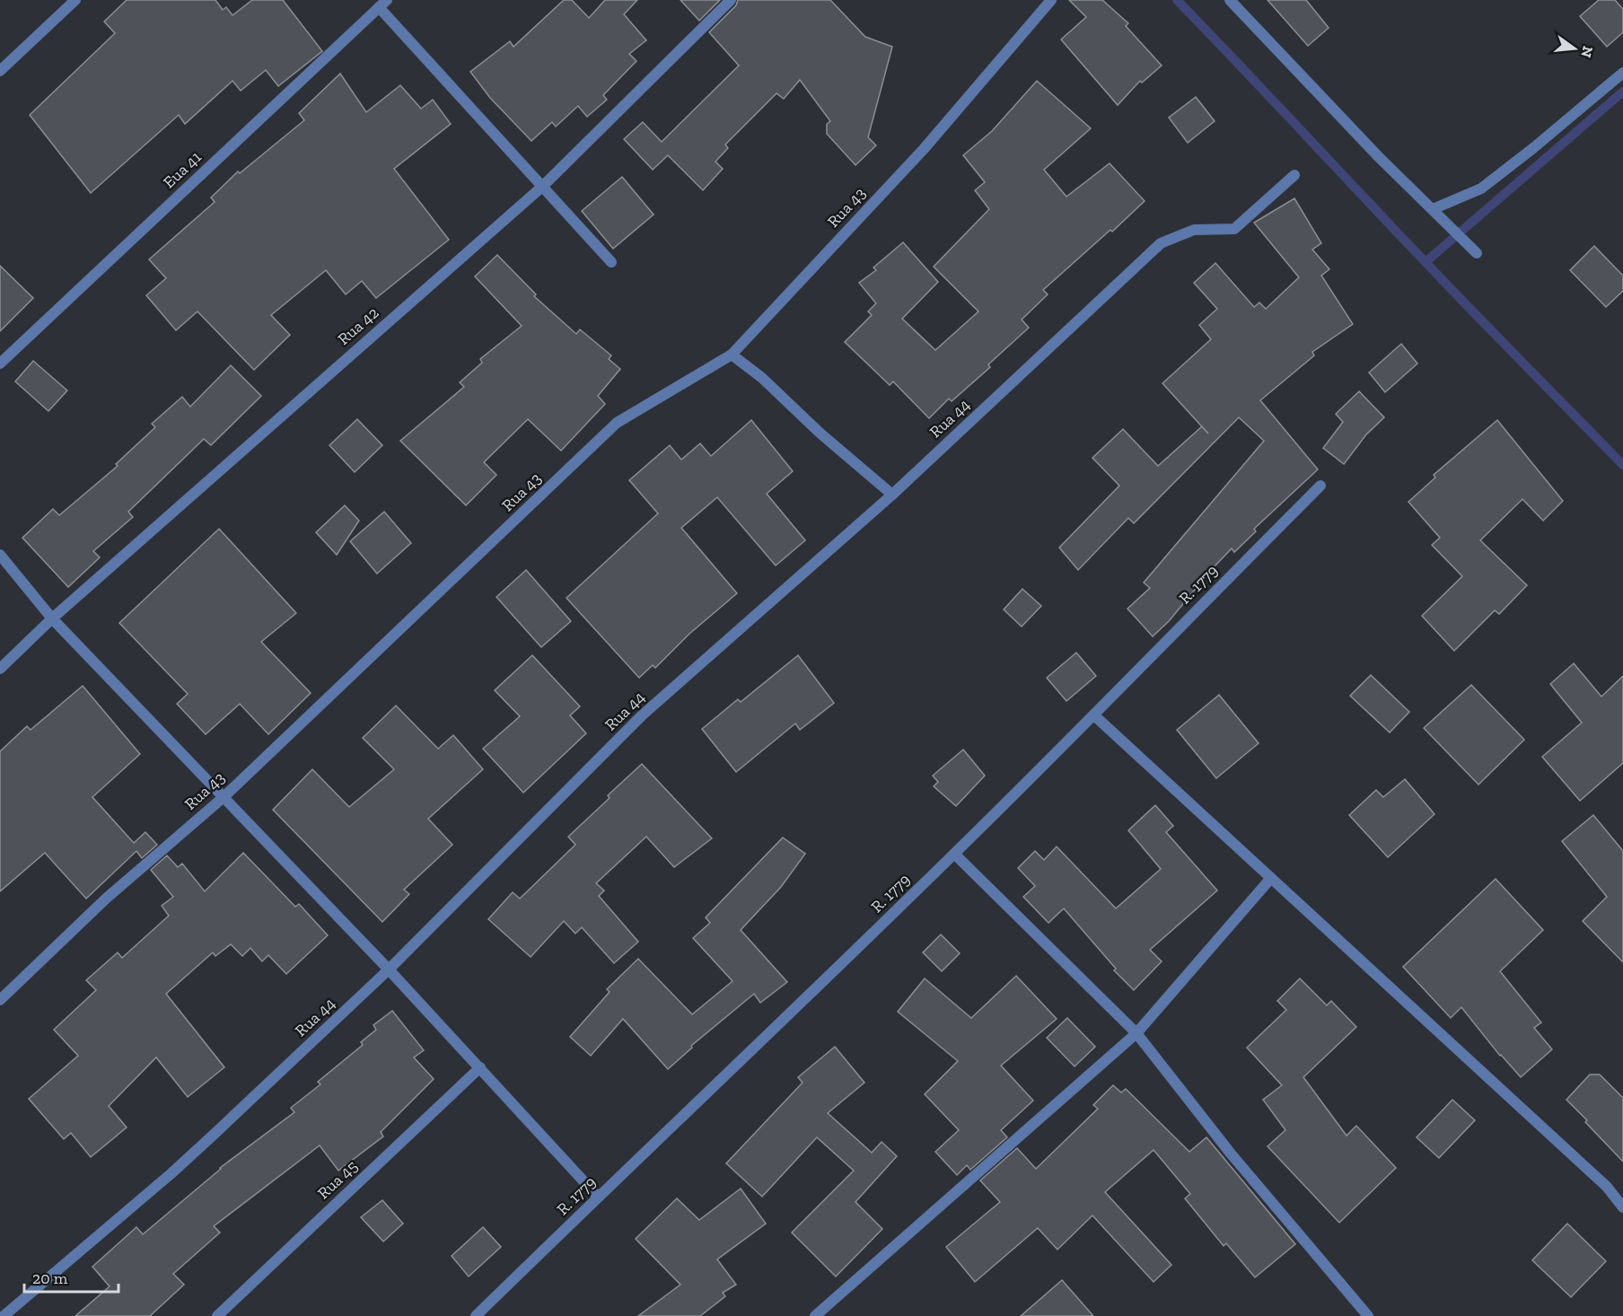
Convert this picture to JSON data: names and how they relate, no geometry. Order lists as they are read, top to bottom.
{
  "streets": {
    "street": [
      "Eua 41",
      "Rua 43",
      "Rua 42",
      "Rua 44",
      "R. 1779",
      "Rua 45"
    ]
  },
  "scale_bar": "20 m",
  "north": "right"
}
